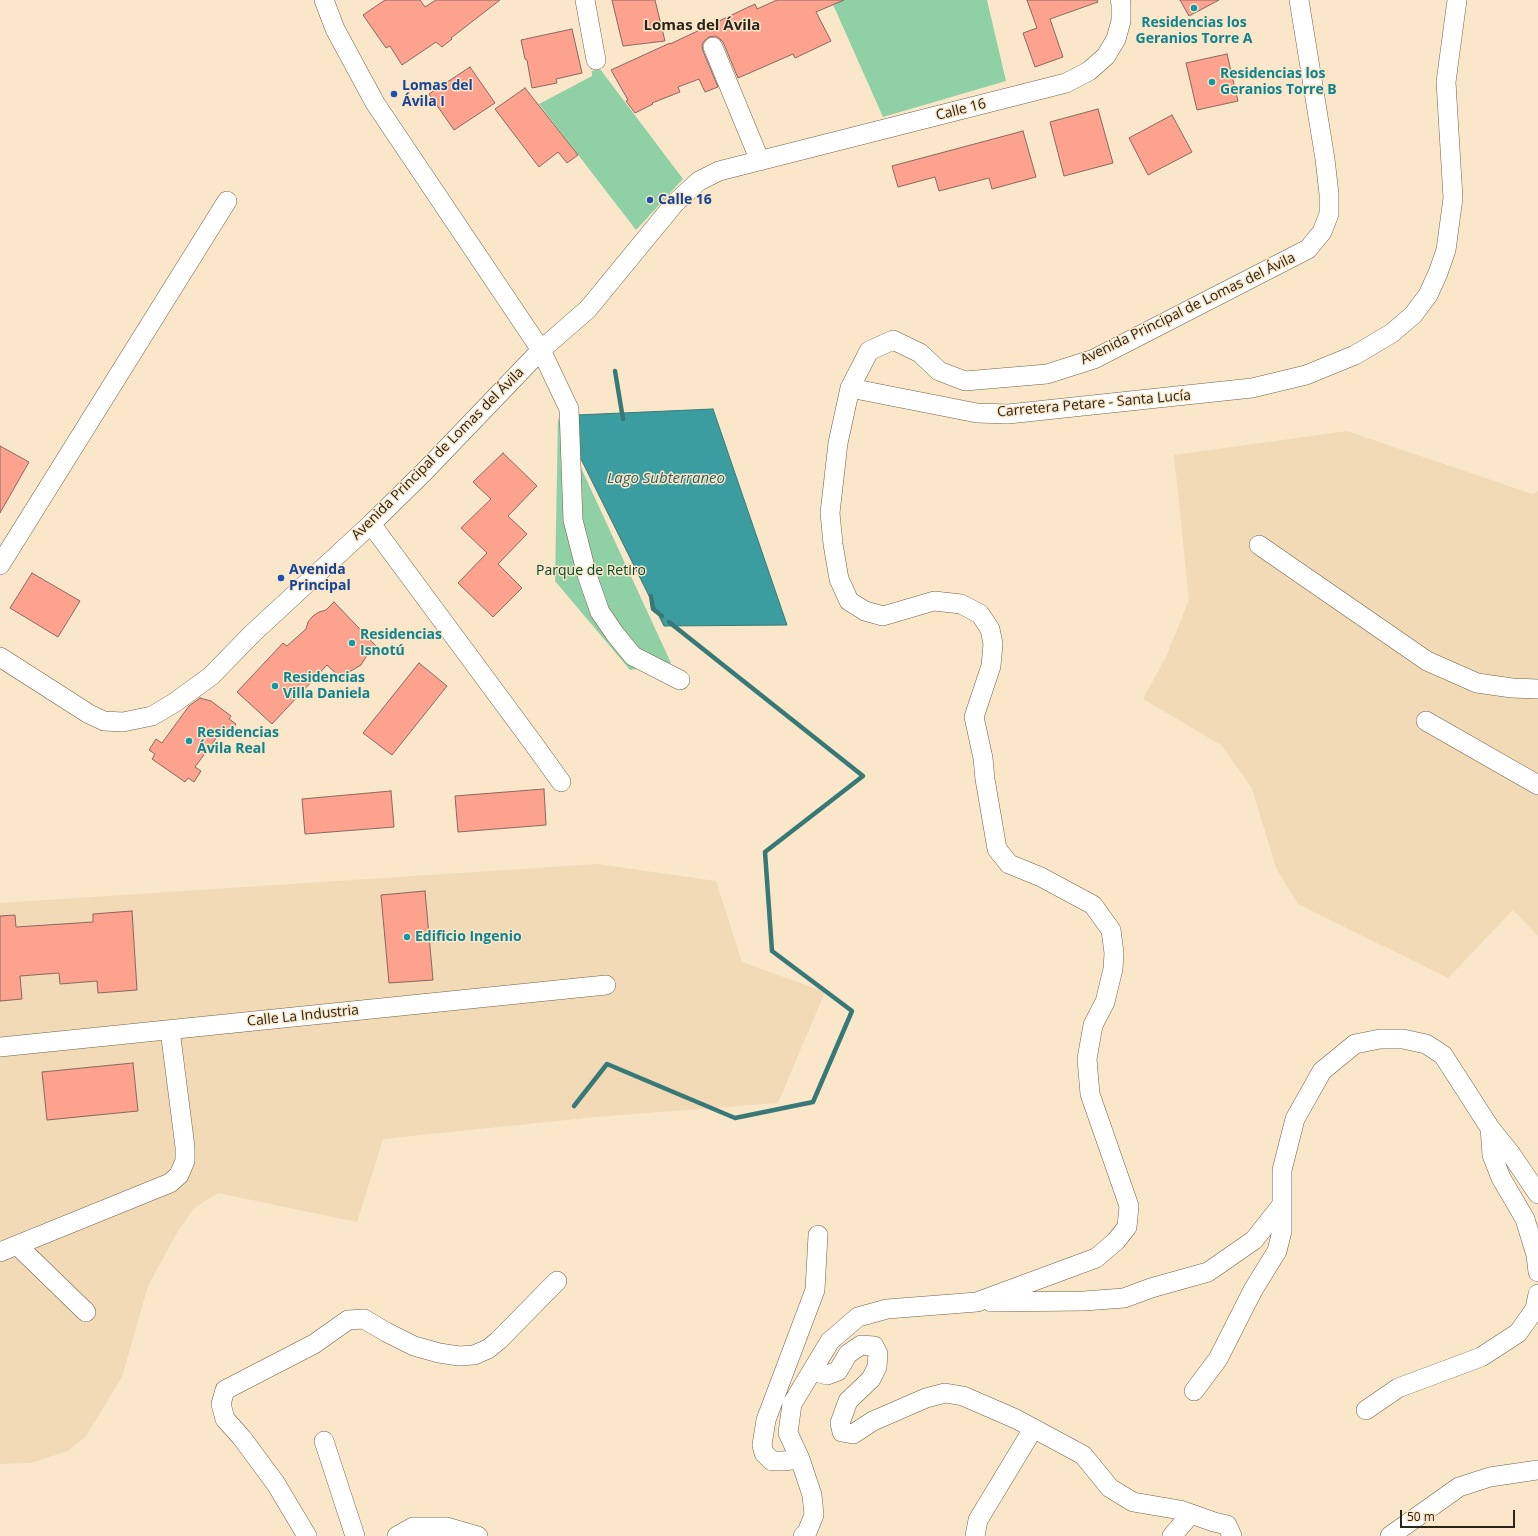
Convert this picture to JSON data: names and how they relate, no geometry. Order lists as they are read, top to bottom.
{
  "streets": {
    "street": [
      "Calle 16",
      "Avenida Principal de Lomas del Ávila",
      "Carretera Petare - Santa Lucía",
      "Calle La Industria"
    ]
  },
  "crossings": [
    ["Calle 16", "Avenida Principal de Lomas del Ávila"],
    ["Avenida Principal de Lomas del Ávila", "Carretera Petare - Santa Lucía"]
  ],
  "districts": ["Lomas del Ávila"],
  "water": ["Lago Subterraneo"],
  "parks": ["Parque de Retiro"],
  "places": [
    "Residencias los Geranios Torre A",
    "Residencias los Geranios Torre B",
    "Lomas del Ávila I",
    "Calle 16",
    "Avenida Principal",
    "Residencias Isnotú",
    "Residencias Villa Daniela",
    "Residencias Ávila Real",
    "Edificio Ingenio"
  ],
  "scale_bar": "50 m"
}
